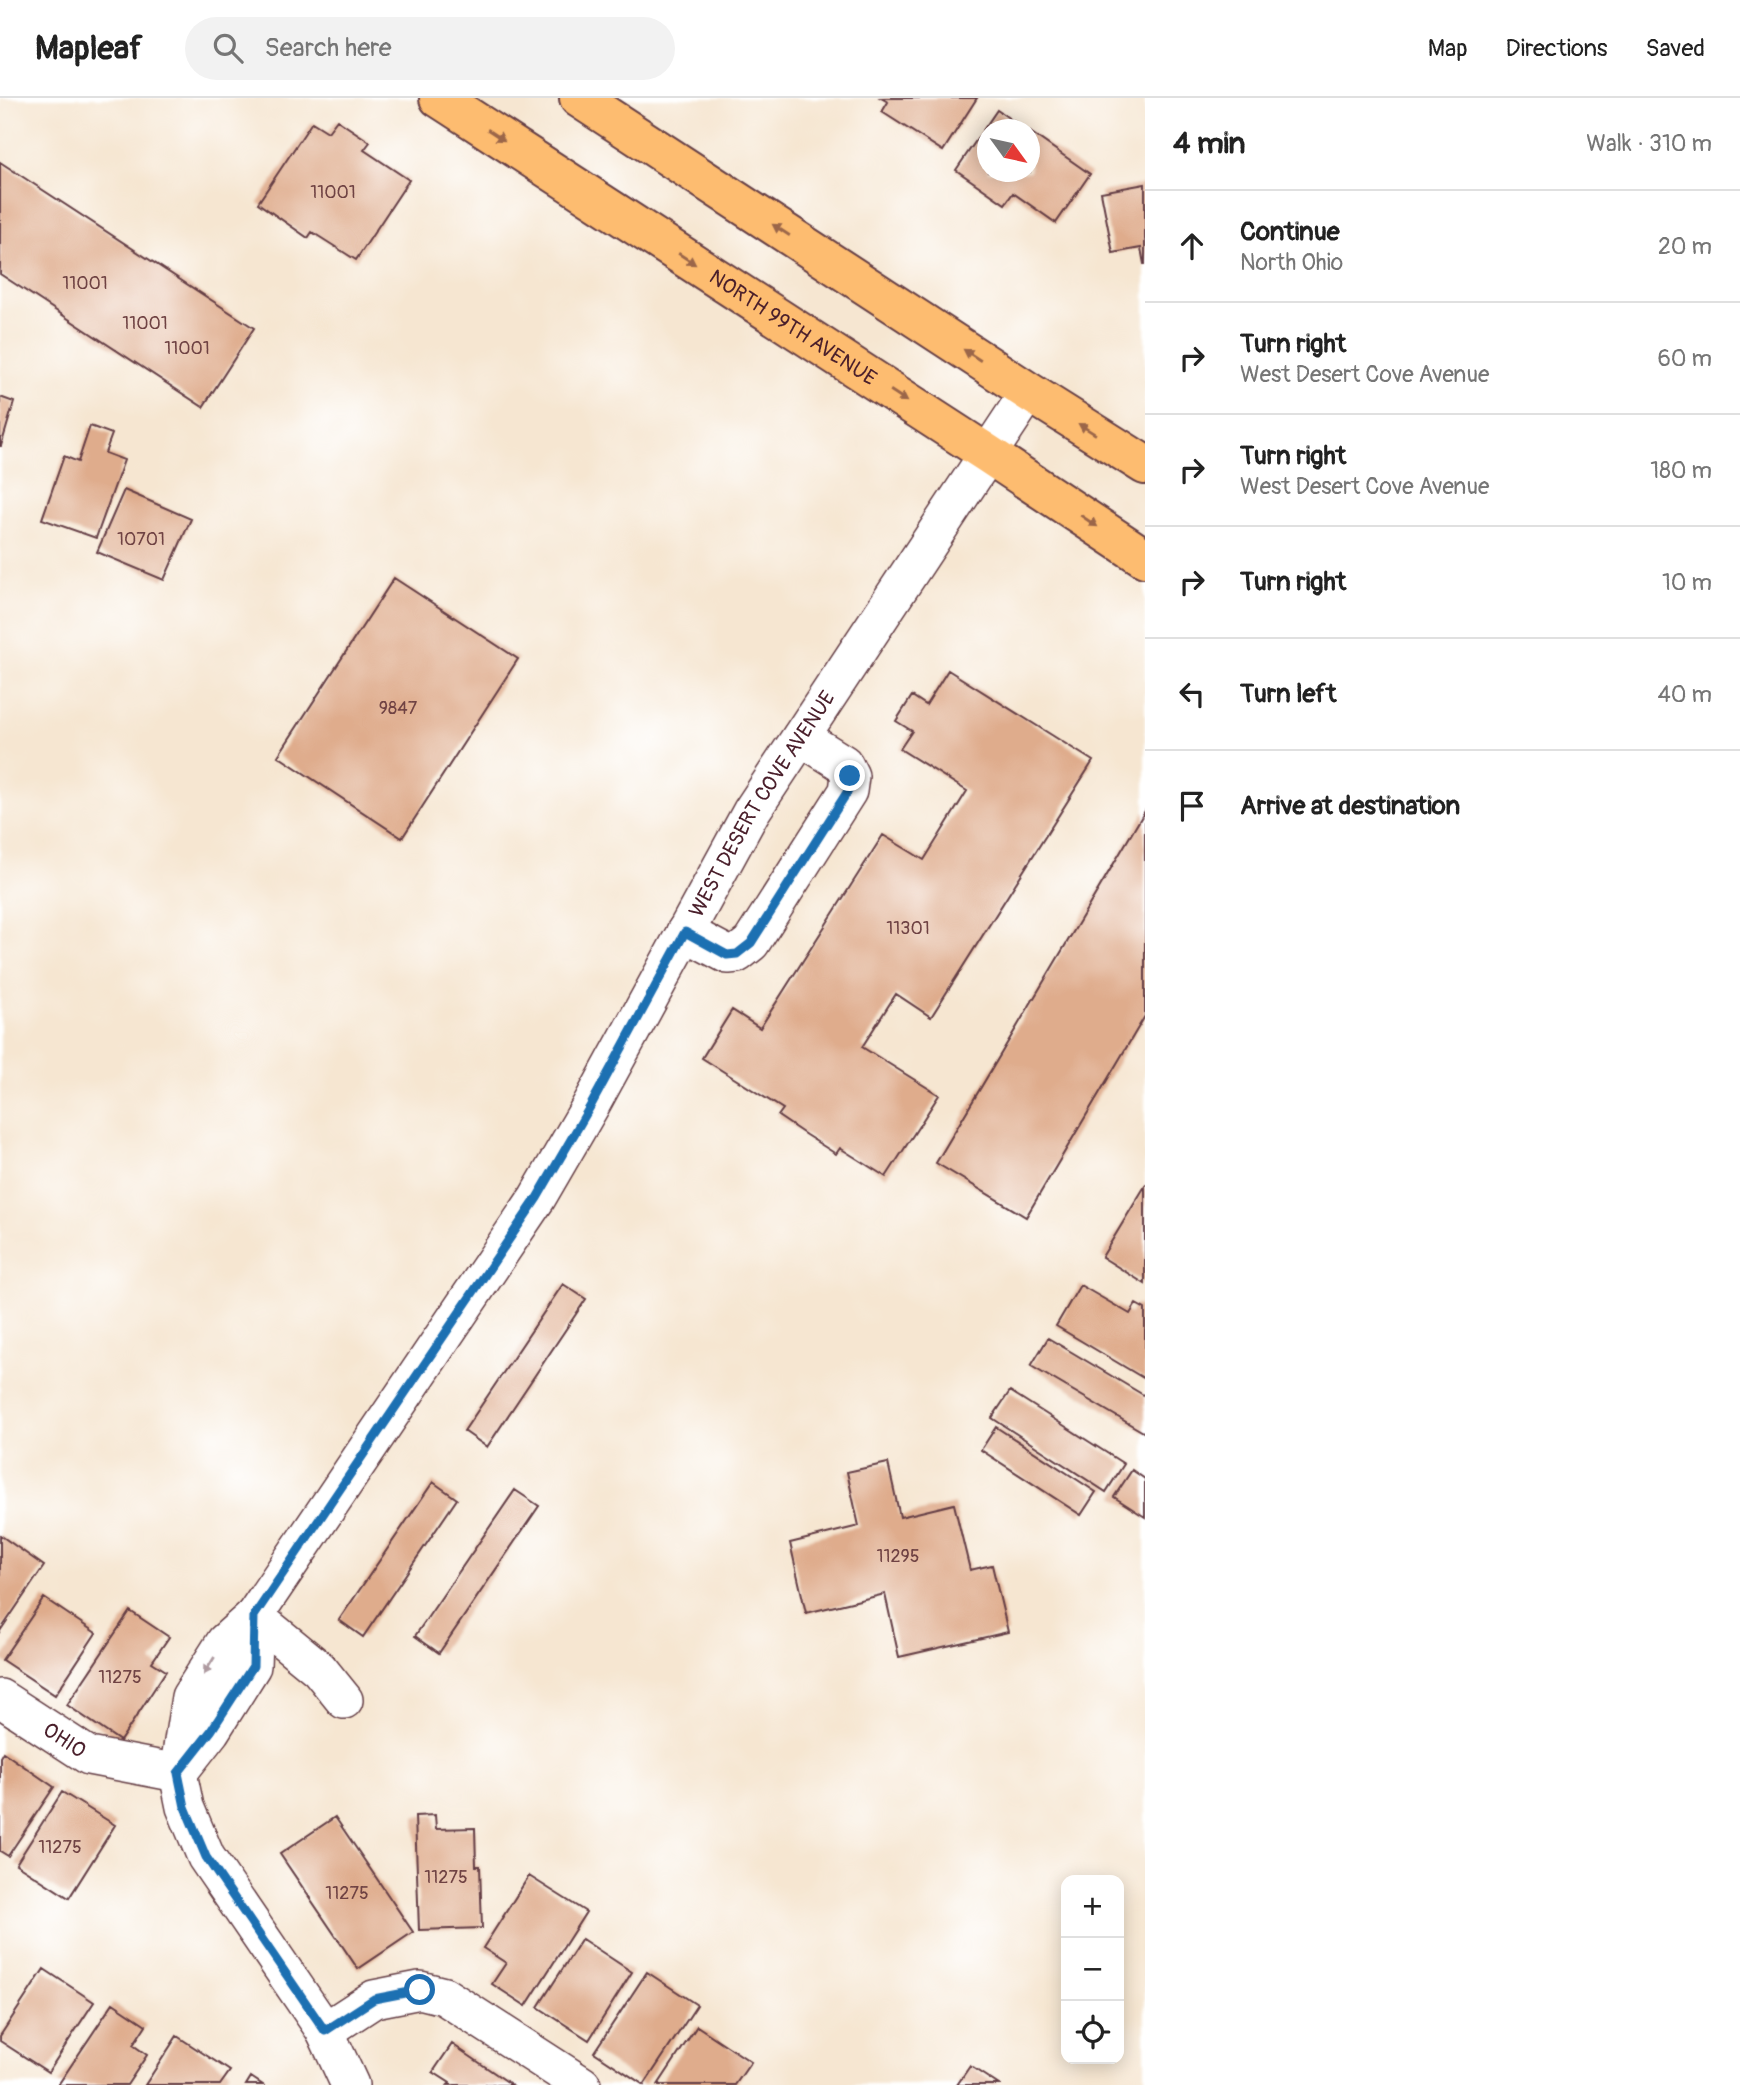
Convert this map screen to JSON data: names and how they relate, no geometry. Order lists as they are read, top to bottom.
{
  "streets": {
    "main road": ["NORTH 99TH AVENUE"],
    "street": ["WEST DESERT COVE AVENUE", "OHIO"]
  },
  "crossings": [
    ["NORTH 99TH AVENUE", "WEST DESERT COVE AVENUE"]
  ],
  "house_numbers": [
    "11001",
    "11001",
    "11001",
    "11001",
    "10701",
    "9847",
    "11301",
    "11295",
    "11275",
    "11275",
    "11275",
    "11275"
  ],
  "north": "bottom right",
  "page": {
    "header": "Mapleaf",
    "search": "Search here",
    "nav": ["Map", "Directions", "Saved"],
    "heading": ["4 min", "Walk · 310 m"],
    "list": [
      ["Continue", "North Ohio", "20 m"],
      ["Turn right", "West Desert Cove Avenue", "60 m"],
      ["Turn right", "West Desert Cove Avenue", "180 m"],
      ["Turn right", "10 m"],
      ["Turn left", "40 m"],
      "Arrive at destination"
    ],
    "map_buttons": ["+", "−"]
  }
}
